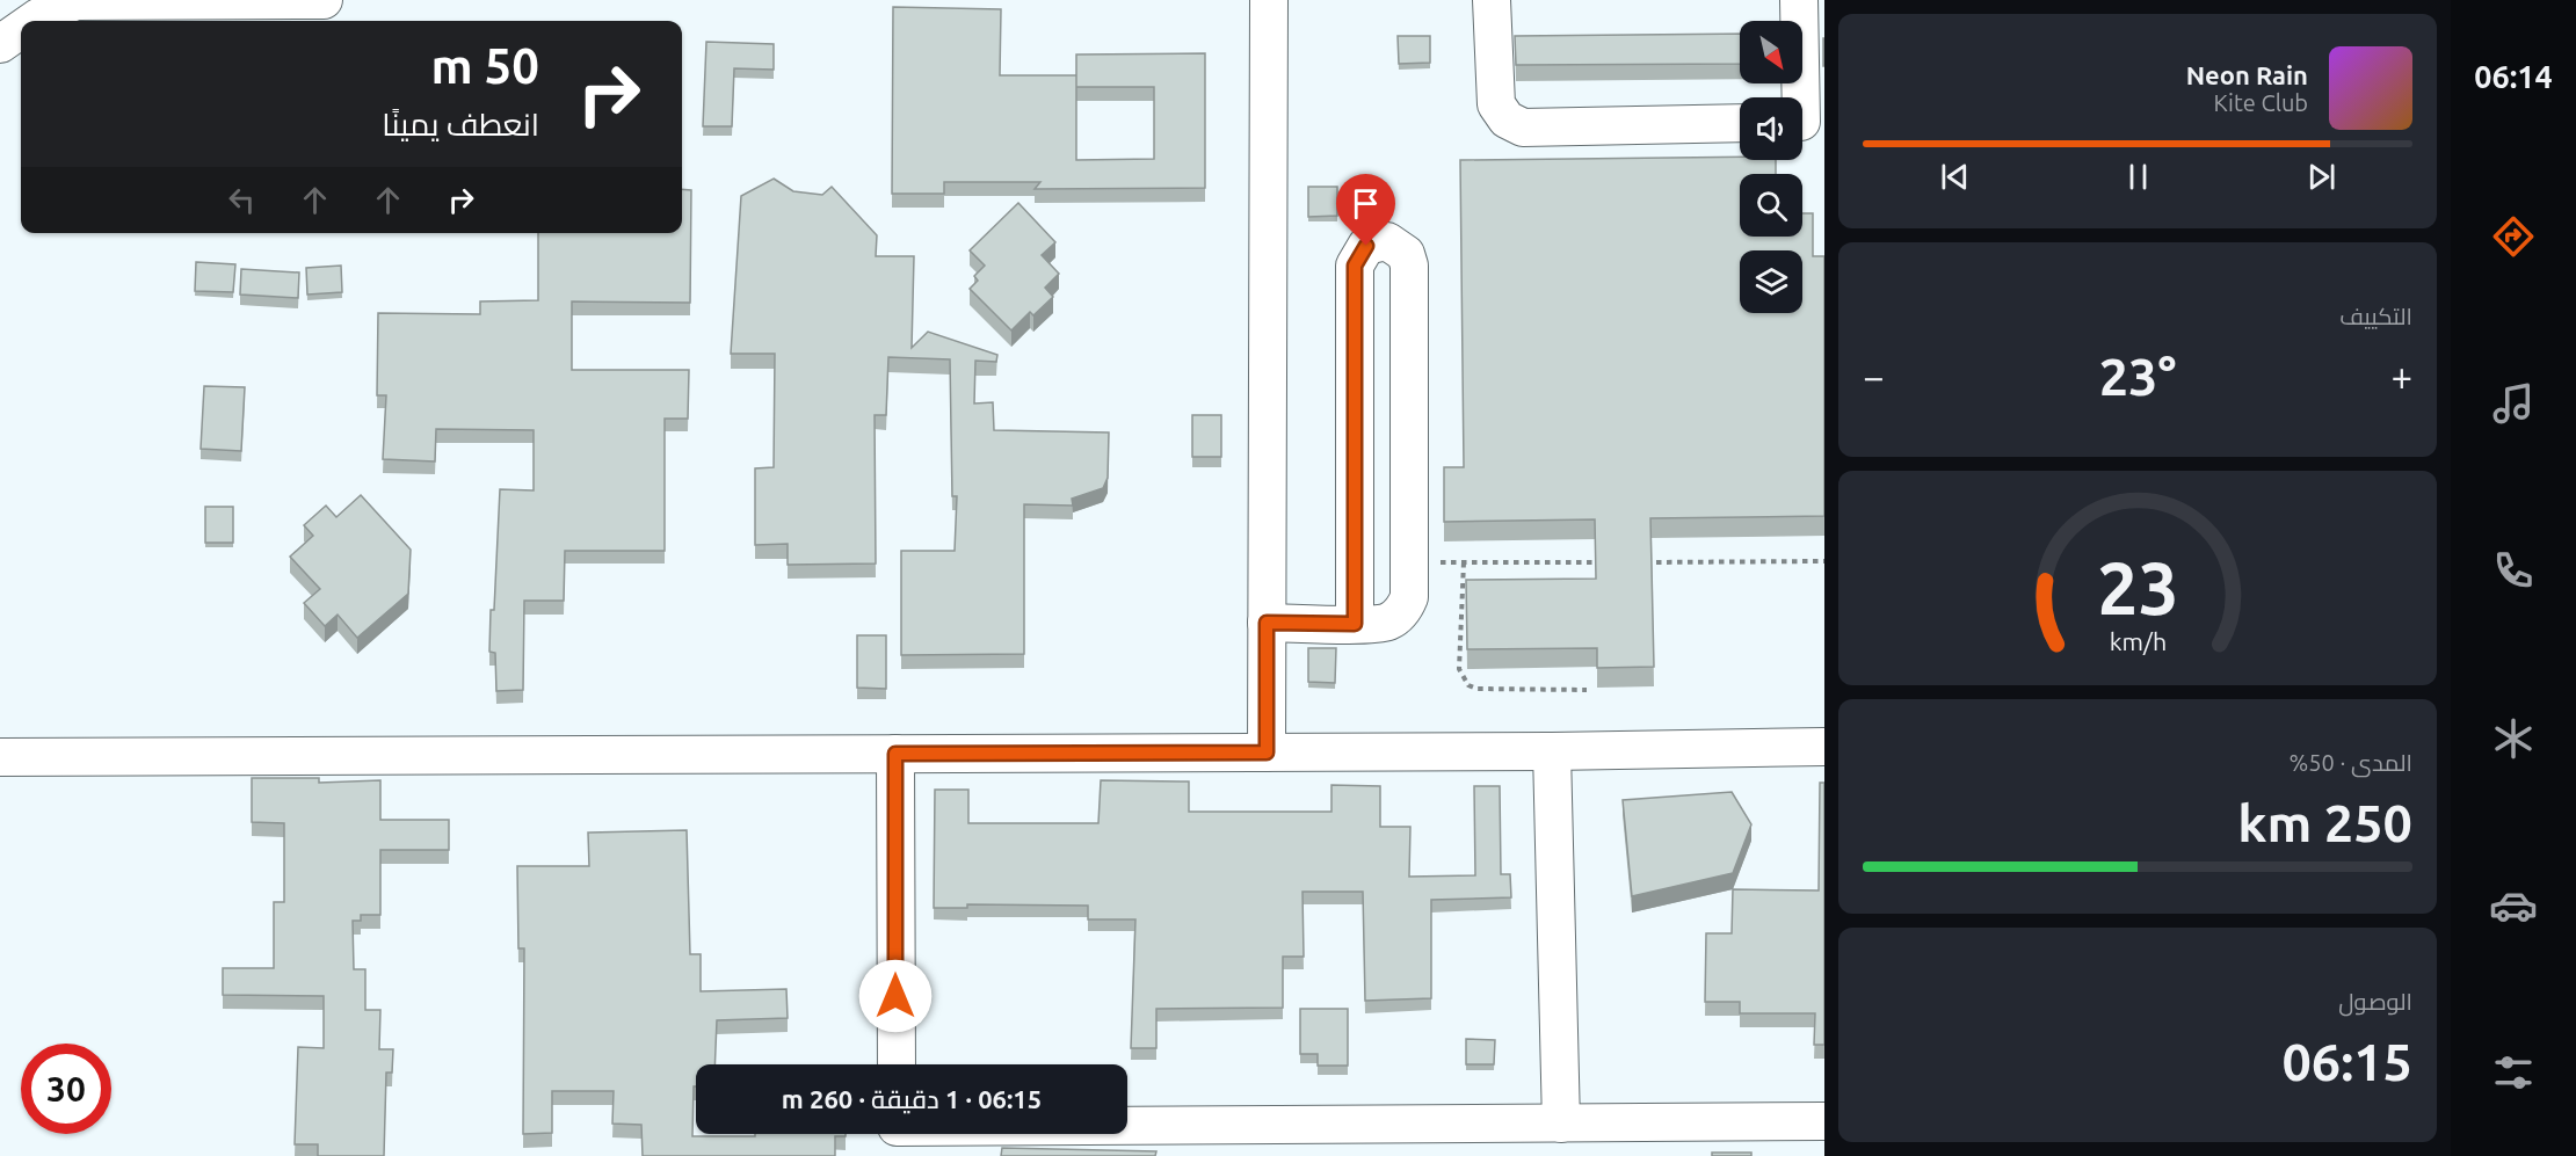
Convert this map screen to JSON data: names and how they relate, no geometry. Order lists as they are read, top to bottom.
{
  "north": "bottom right",
  "page": {
    "tabs": "06:14",
    "turn": ["50 m", "انعطف يمينًا"],
    "song": ["Neon Rain", "Kite Club"],
    "tile": [
      "التكييف",
      ["المدى · 50%", "250 km"],
      ["الوصول", "06:15"]
    ],
    "heat": ["−", "23°", "+"],
    "limit": "30",
    "trip": "06:15 · 1 دقيقة · 260 m",
    "gauge": ["23", "km/h"]
  }
}
